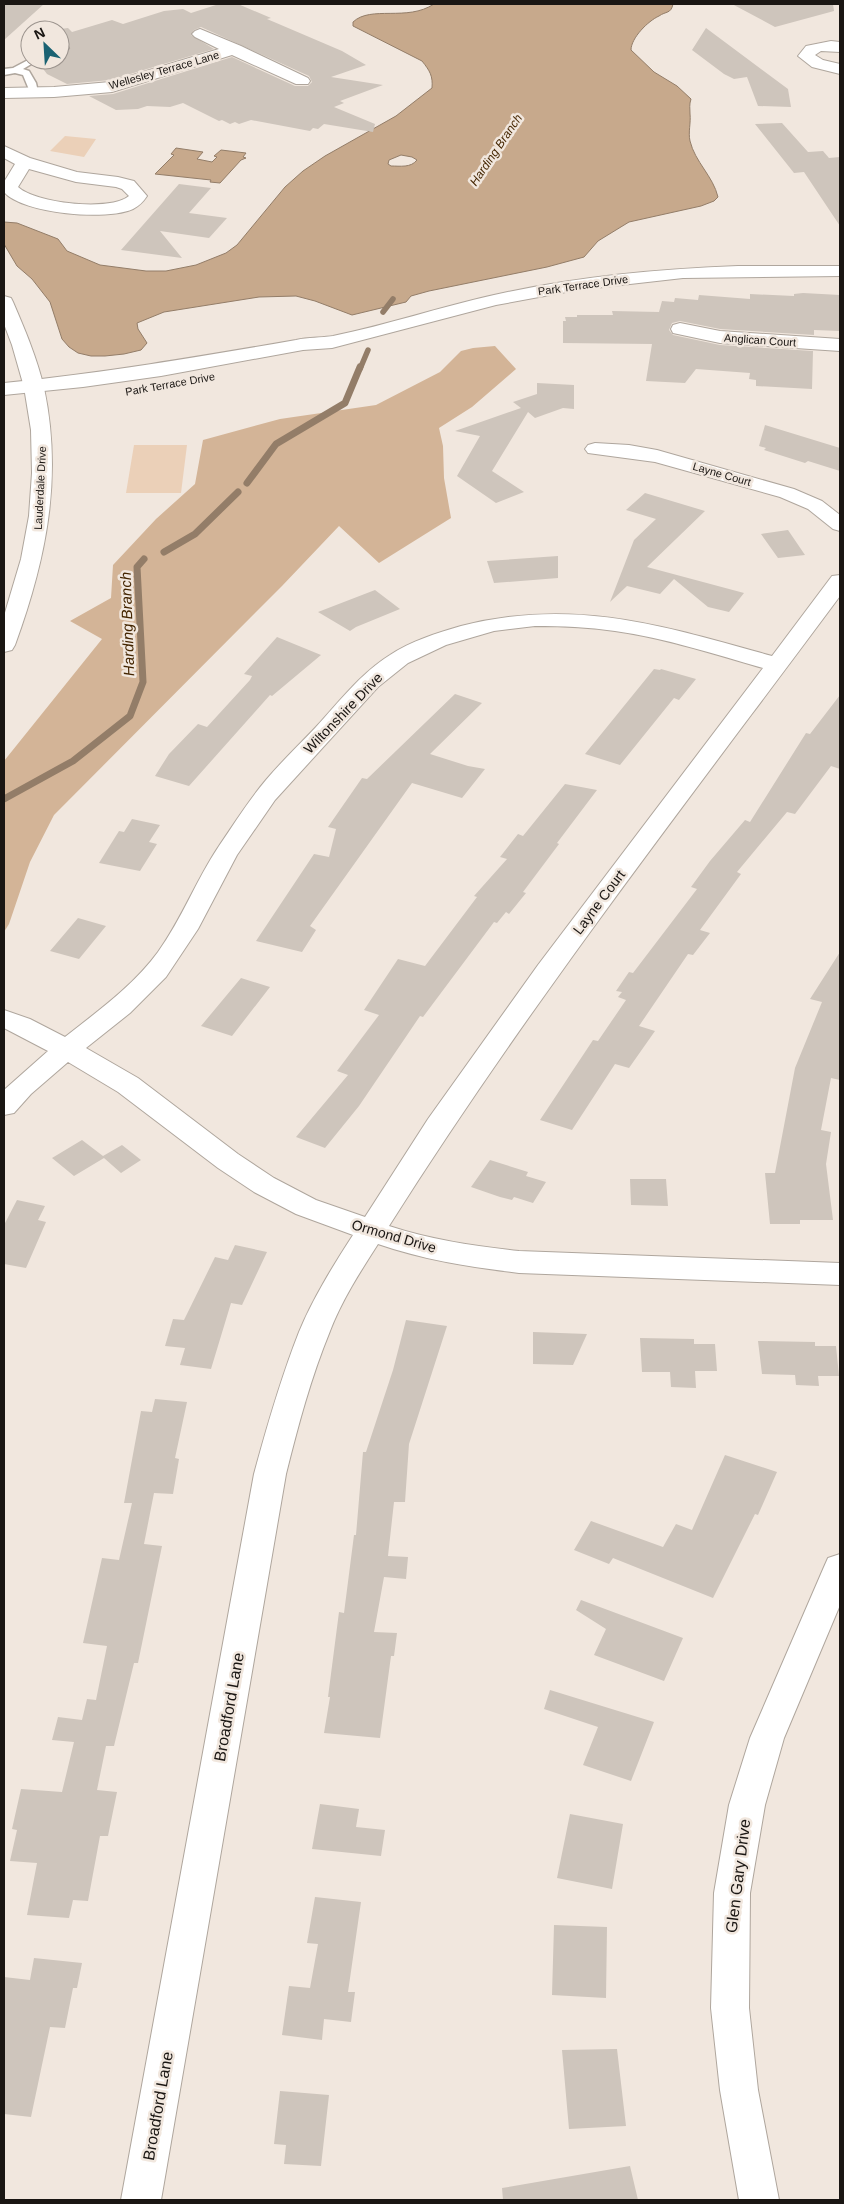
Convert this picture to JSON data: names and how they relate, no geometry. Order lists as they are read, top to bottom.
{
  "streets": {
    "street": [
      "Wellesley Terrace Lane",
      "Park Terrace Drive",
      "Anglican Court",
      "Layne Court",
      "Lauderdale Drive",
      "Wiltonshire Drive",
      "Ormond Drive",
      "Broadford Lane",
      "Glen Gary Drive"
    ]
  },
  "crossings": [
    ["Park Terrace Drive", "Lauderdale Drive"],
    ["Layne Court", "Wiltonshire Drive"],
    ["Layne Court", "Ormond Drive"],
    ["Layne Court", "Broadford Lane"],
    ["Wiltonshire Drive", "Ormond Drive"],
    ["Ormond Drive", "Broadford Lane"]
  ],
  "water": ["Harding Branch"],
  "north": "top left"
}
